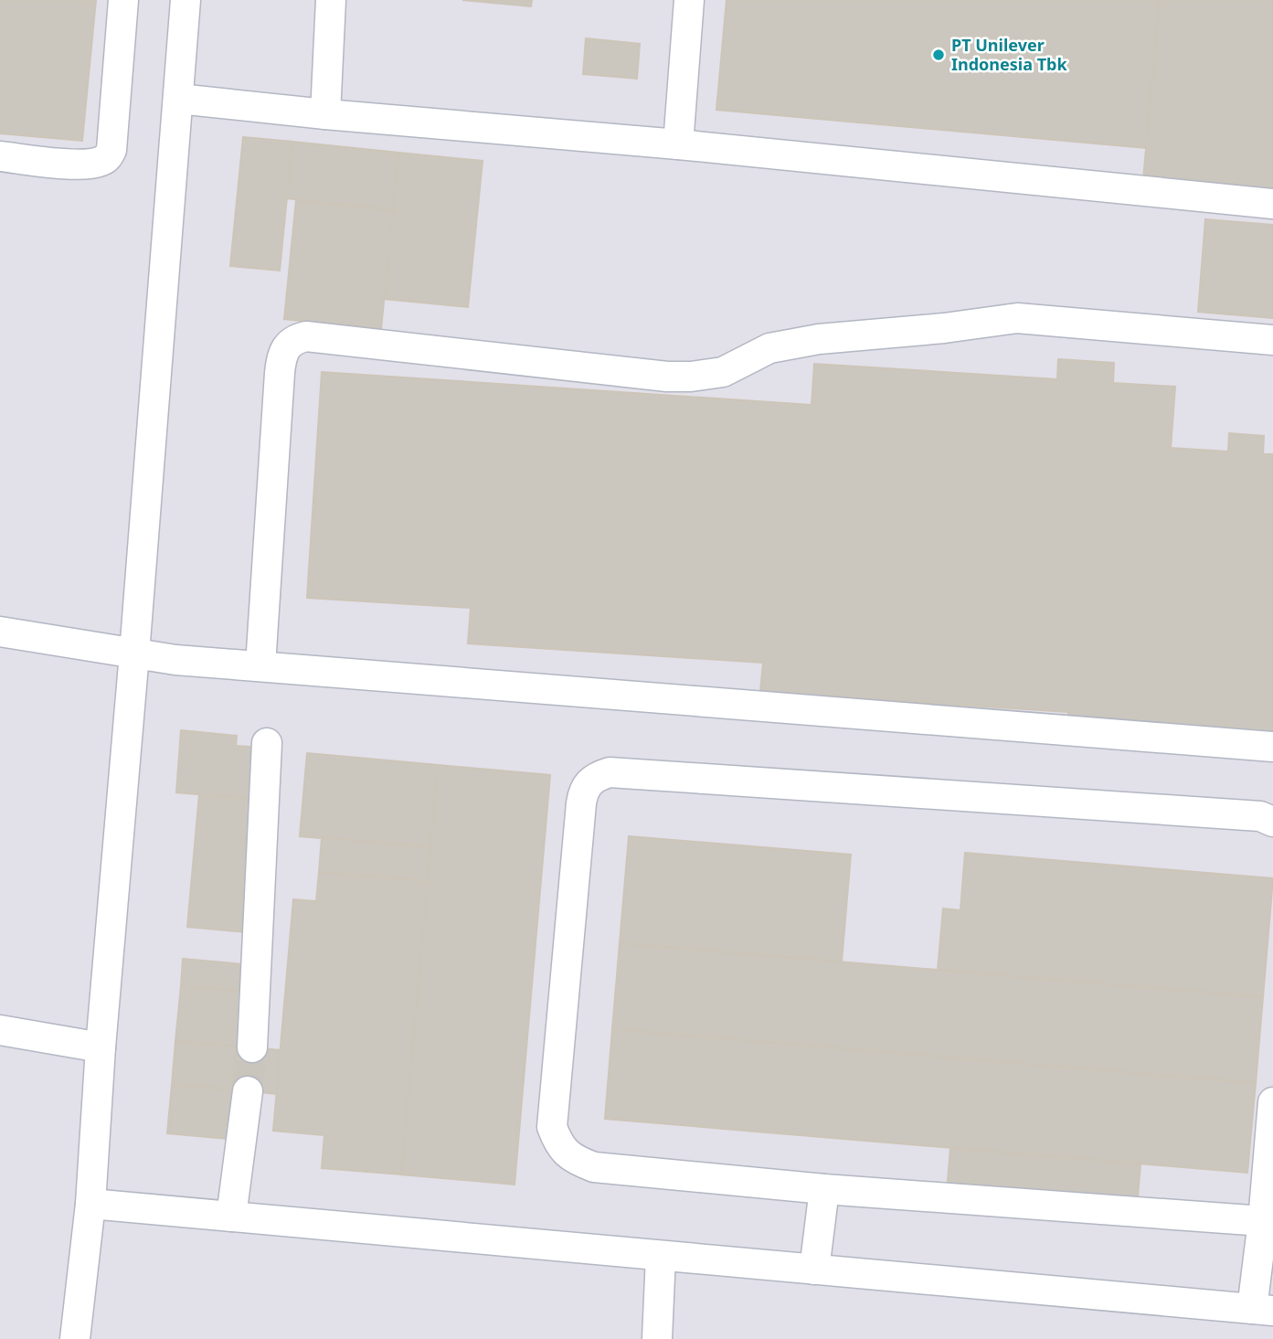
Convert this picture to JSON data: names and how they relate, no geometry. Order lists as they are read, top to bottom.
{
  "places": ["PT Unilever Indonesia Tbk"]
}
